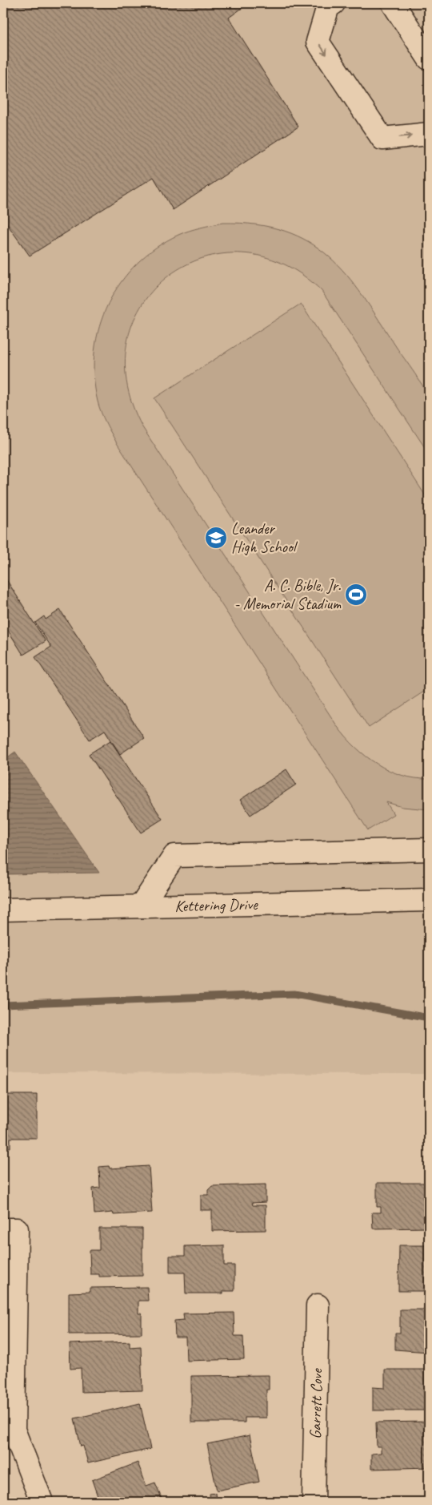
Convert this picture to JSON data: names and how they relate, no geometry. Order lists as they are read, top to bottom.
{
  "streets": {
    "street": ["Kettering Drive", "Garrett Cove"]
  },
  "places": {
    "school or university": ["Leander High School"],
    "sports": ["A. C. Bible, Jr. - Memorial Stadium"]
  }
}
